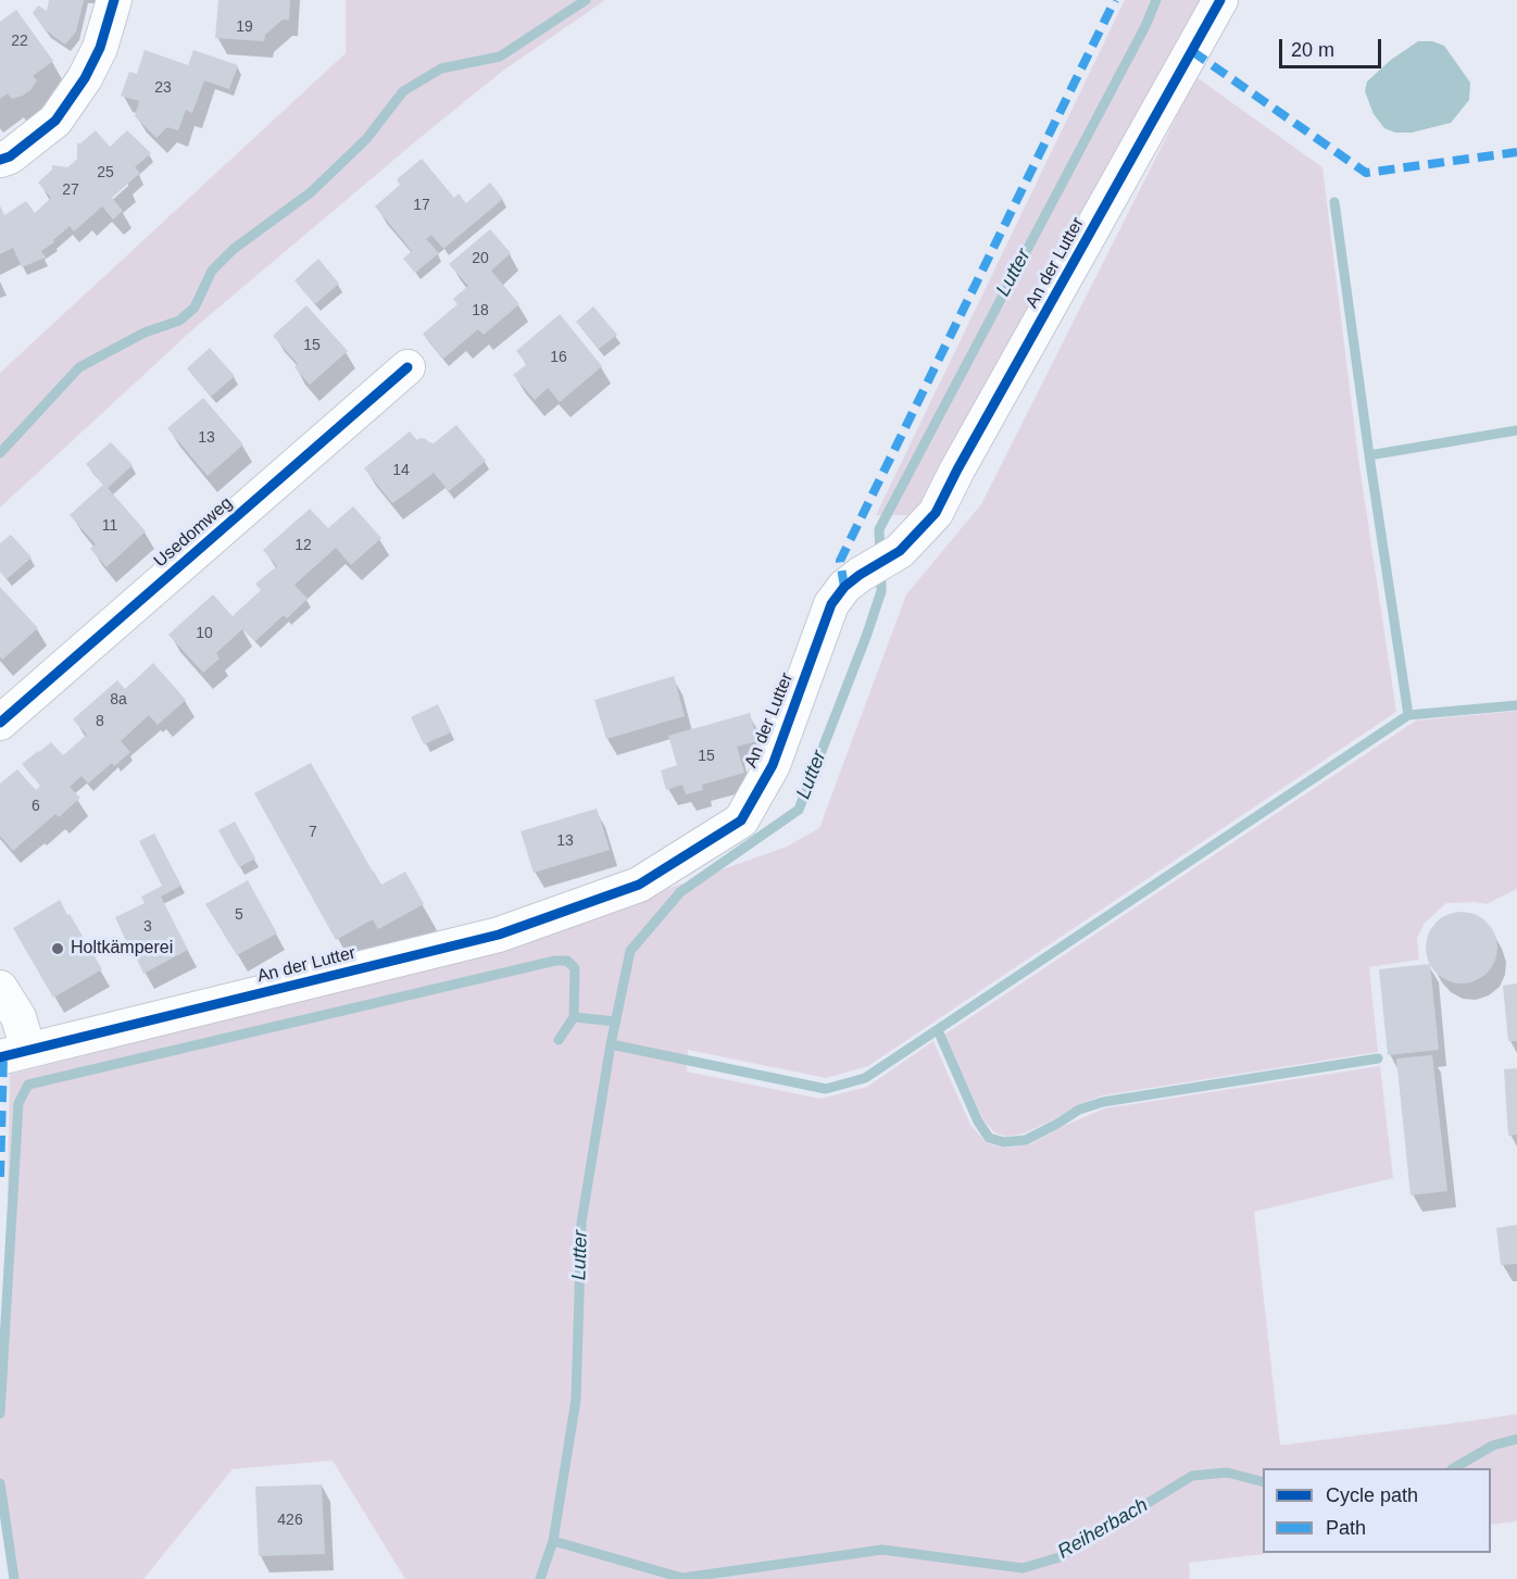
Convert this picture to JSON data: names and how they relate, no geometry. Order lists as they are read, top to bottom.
{
  "streets": {
    "street": ["An der Lutter", "Usedomweg"]
  },
  "water": ["Lutter", "Reiherbach"],
  "places": ["Holtkämperei"],
  "house_numbers": [
    "19",
    "22",
    "23",
    "25",
    "27",
    "17",
    "20",
    "18",
    "15",
    "16",
    "13",
    "14",
    "11",
    "12",
    "10",
    "8a",
    "8",
    "15",
    "6",
    "7",
    "13",
    "5",
    "3",
    "426"
  ],
  "legend": ["Cycle path", "Path"],
  "scale_bar": "20 m"
}
